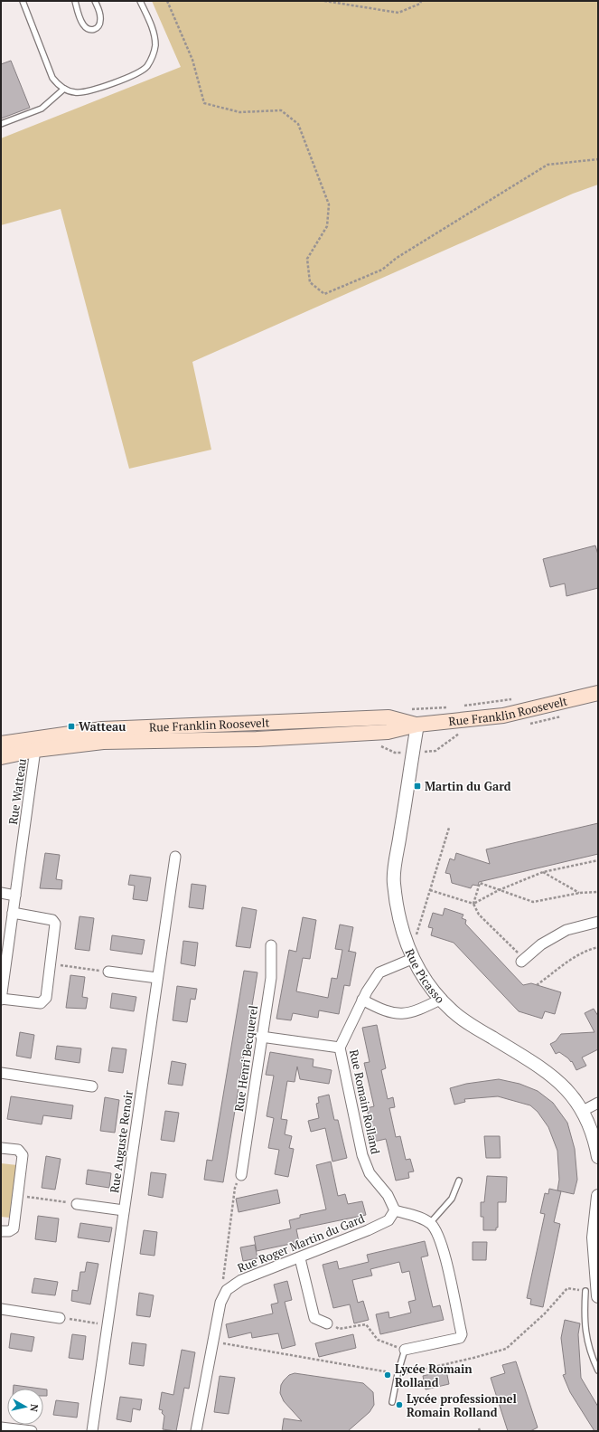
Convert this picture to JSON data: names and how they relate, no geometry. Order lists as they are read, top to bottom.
{
  "streets": {
    "main road": ["Rue Franklin Roosevelt"],
    "street": [
      "Rue Watteau",
      "Rue Picasso",
      "Rue Henri Becquerel",
      "Rue Romain Rolland",
      "Rue Auguste Renoir",
      "Rue Roger Martin du Gard"
    ]
  },
  "crossings": [
    ["Rue Franklin Roosevelt", "Rue Watteau"],
    ["Rue Franklin Roosevelt", "Rue Picasso"],
    ["Rue Picasso", "Rue Romain Rolland"],
    ["Rue Romain Rolland", "Rue Roger Martin du Gard"]
  ],
  "places": {
    "transit": ["Watteau", "Martin du Gard"],
    "other": ["Lycée Romain Rolland", "Lycée professionnel Romain Rolland"]
  },
  "north": "right"
}
